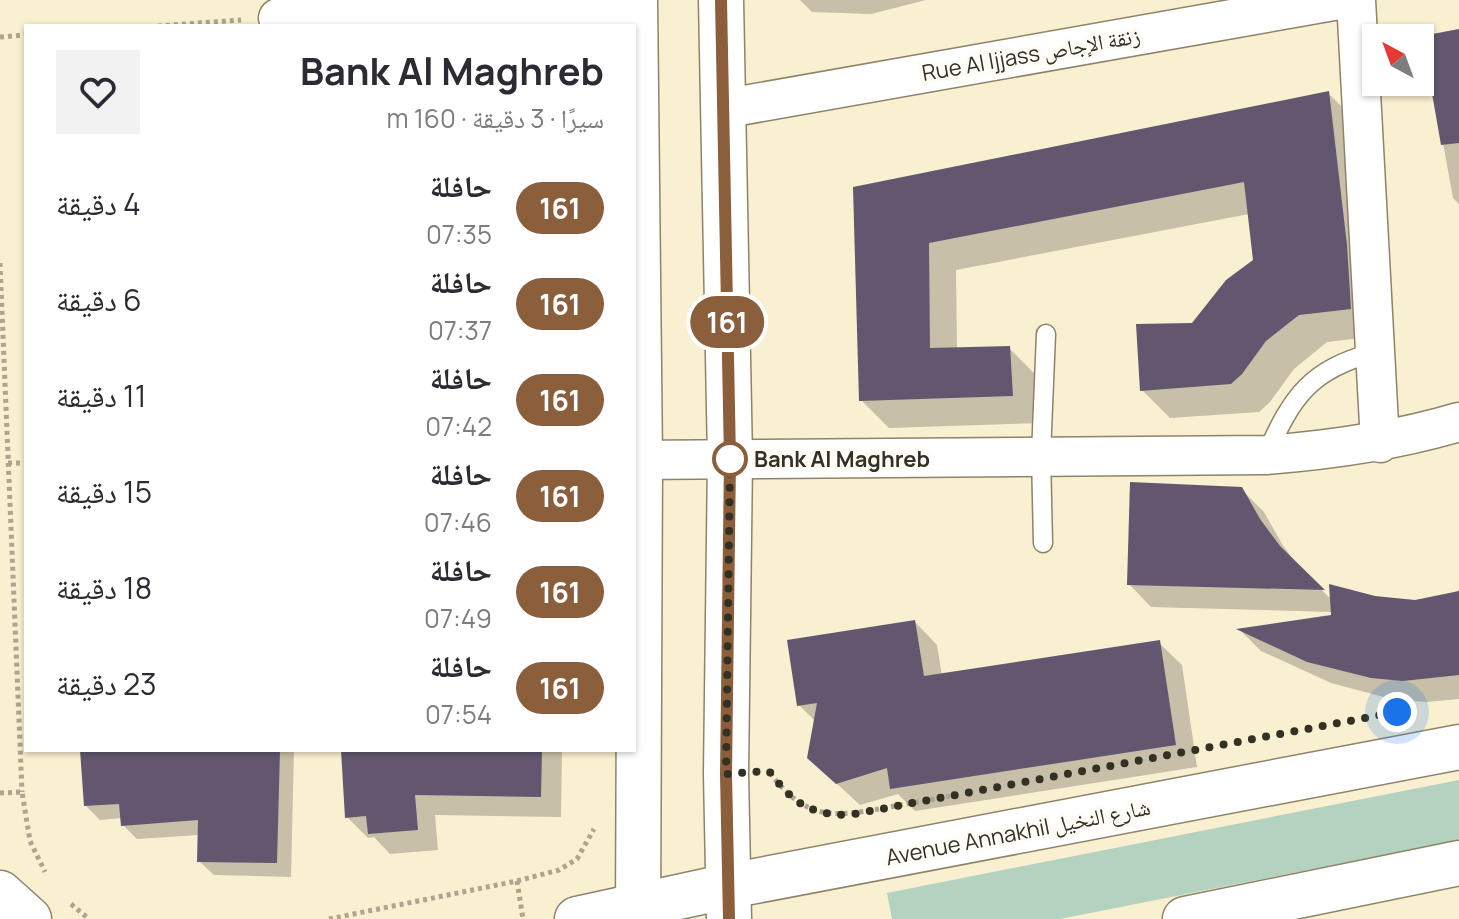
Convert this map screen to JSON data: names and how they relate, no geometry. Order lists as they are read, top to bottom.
{
  "streets": {
    "street": ["Rue Al Ijjass زنقة الإجاص", "Avenue Annakhil شارع النخيل"]
  },
  "places": ["Bank Al Maghreb"],
  "lines": ["bus line 161"],
  "north": "top left",
  "page": {
    "on_map": "161",
    "heading": ["Bank Al Maghreb", "سيرًا · 3 دقيقة · 160 m"],
    "list": [
      {
        "mark": "161",
        "name": "حافلة",
        "note": "07:35",
        "value": "4 دقيقة"
      },
      {
        "mark": "161",
        "name": "حافلة",
        "note": "07:37",
        "value": "6 دقيقة"
      },
      {
        "mark": "161",
        "name": "حافلة",
        "note": "07:42",
        "value": "11 دقيقة"
      },
      {
        "mark": "161",
        "name": "حافلة",
        "note": "07:46",
        "value": "15 دقيقة"
      },
      {
        "mark": "161",
        "name": "حافلة",
        "note": "07:49",
        "value": "18 دقيقة"
      },
      {
        "mark": "161",
        "name": "حافلة",
        "note": "07:54",
        "value": "23 دقيقة"
      }
    ]
  }
}
